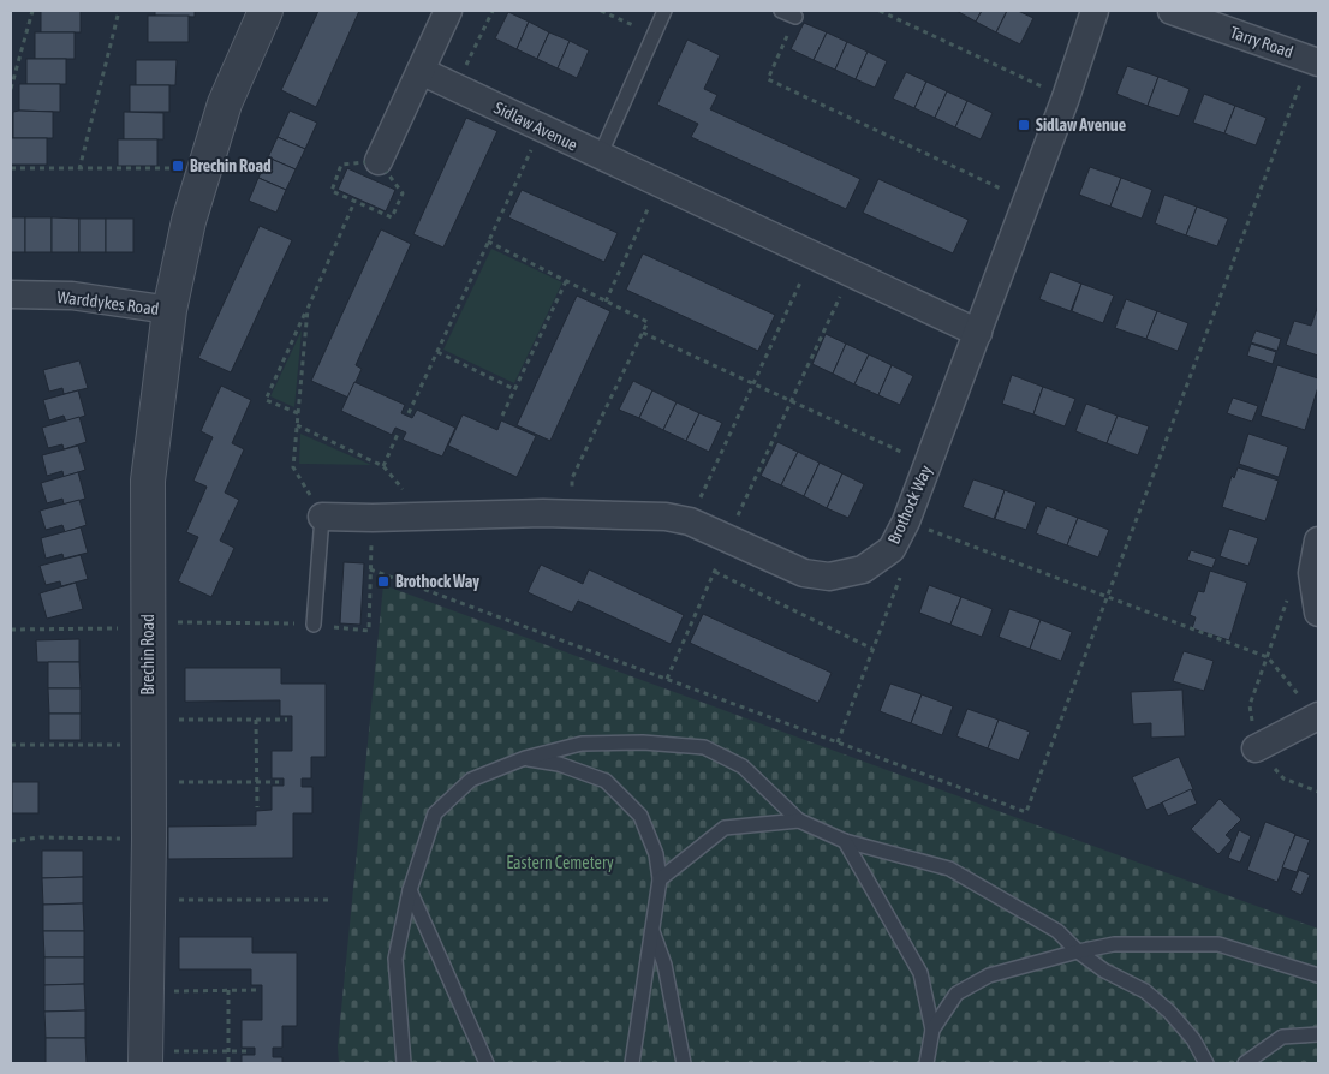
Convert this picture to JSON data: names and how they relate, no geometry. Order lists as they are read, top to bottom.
{
  "streets": {
    "street": [
      "Tarry Road",
      "Sidlaw Avenue",
      "Warddykes Road",
      "Brothock Way",
      "Brechin Road"
    ]
  },
  "crossings": [
    ["Sidlaw Avenue", "Brothock Way"],
    ["Warddykes Road", "Brechin Road"]
  ],
  "parks": ["Eastern Cemetery"],
  "places": {
    "transit": ["Sidlaw Avenue", "Brechin Road", "Brothock Way"]
  }
}
